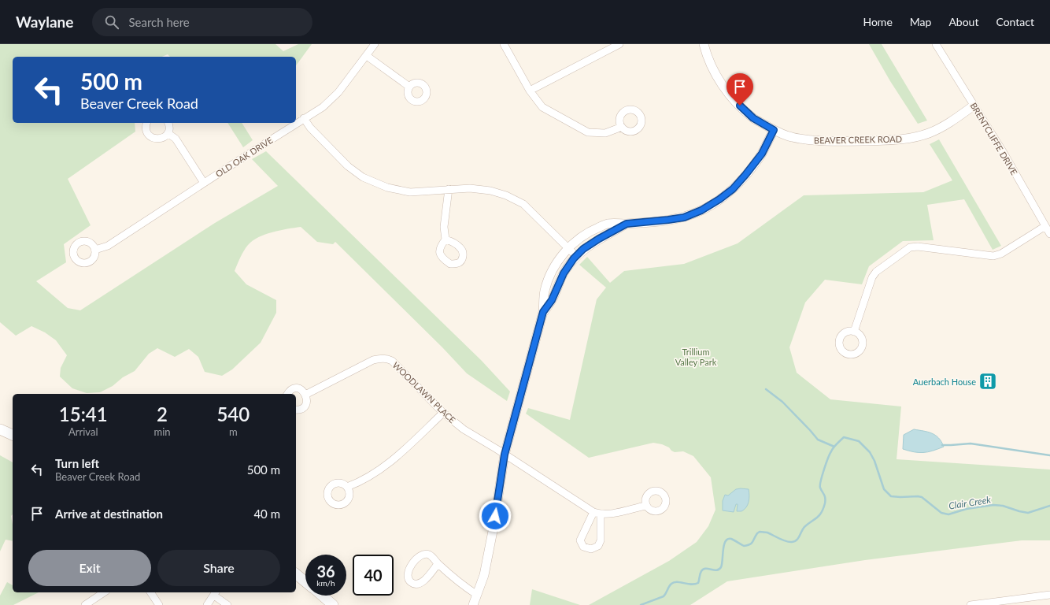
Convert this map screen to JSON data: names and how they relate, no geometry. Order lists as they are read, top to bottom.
{
  "streets": {
    "street": [
      "BRENTCLIFFE DRIVE",
      "BEAVER CREEK ROAD",
      "OLD OAK DRIVE",
      "WOODLAWN PLACE"
    ]
  },
  "crossings": [
    ["BRENTCLIFFE DRIVE", "BEAVER CREEK ROAD"]
  ],
  "water": ["Clair Creek"],
  "parks": ["Trillium Valley Park"],
  "places": {
    "building": ["Auerbach House"]
  },
  "page": {
    "header": "Waylane",
    "search": "Search here",
    "nav": [
      "Home",
      "Map",
      "About",
      "Contact"
    ],
    "turn": ["500 m", "Beaver Creek Road"],
    "eta": [
      "15:41",
      "Arrival",
      "2",
      "min",
      "540",
      "m"
    ],
    "list": [
      {
        "name": "Turn left",
        "note": "Beaver Creek Road",
        "value": "500 m"
      },
      {
        "name": "Arrive at destination",
        "value": "40 m"
      }
    ],
    "buttons": ["Exit", "Share"],
    "speed": "36 km/h",
    "limit": "40"
  }
}
